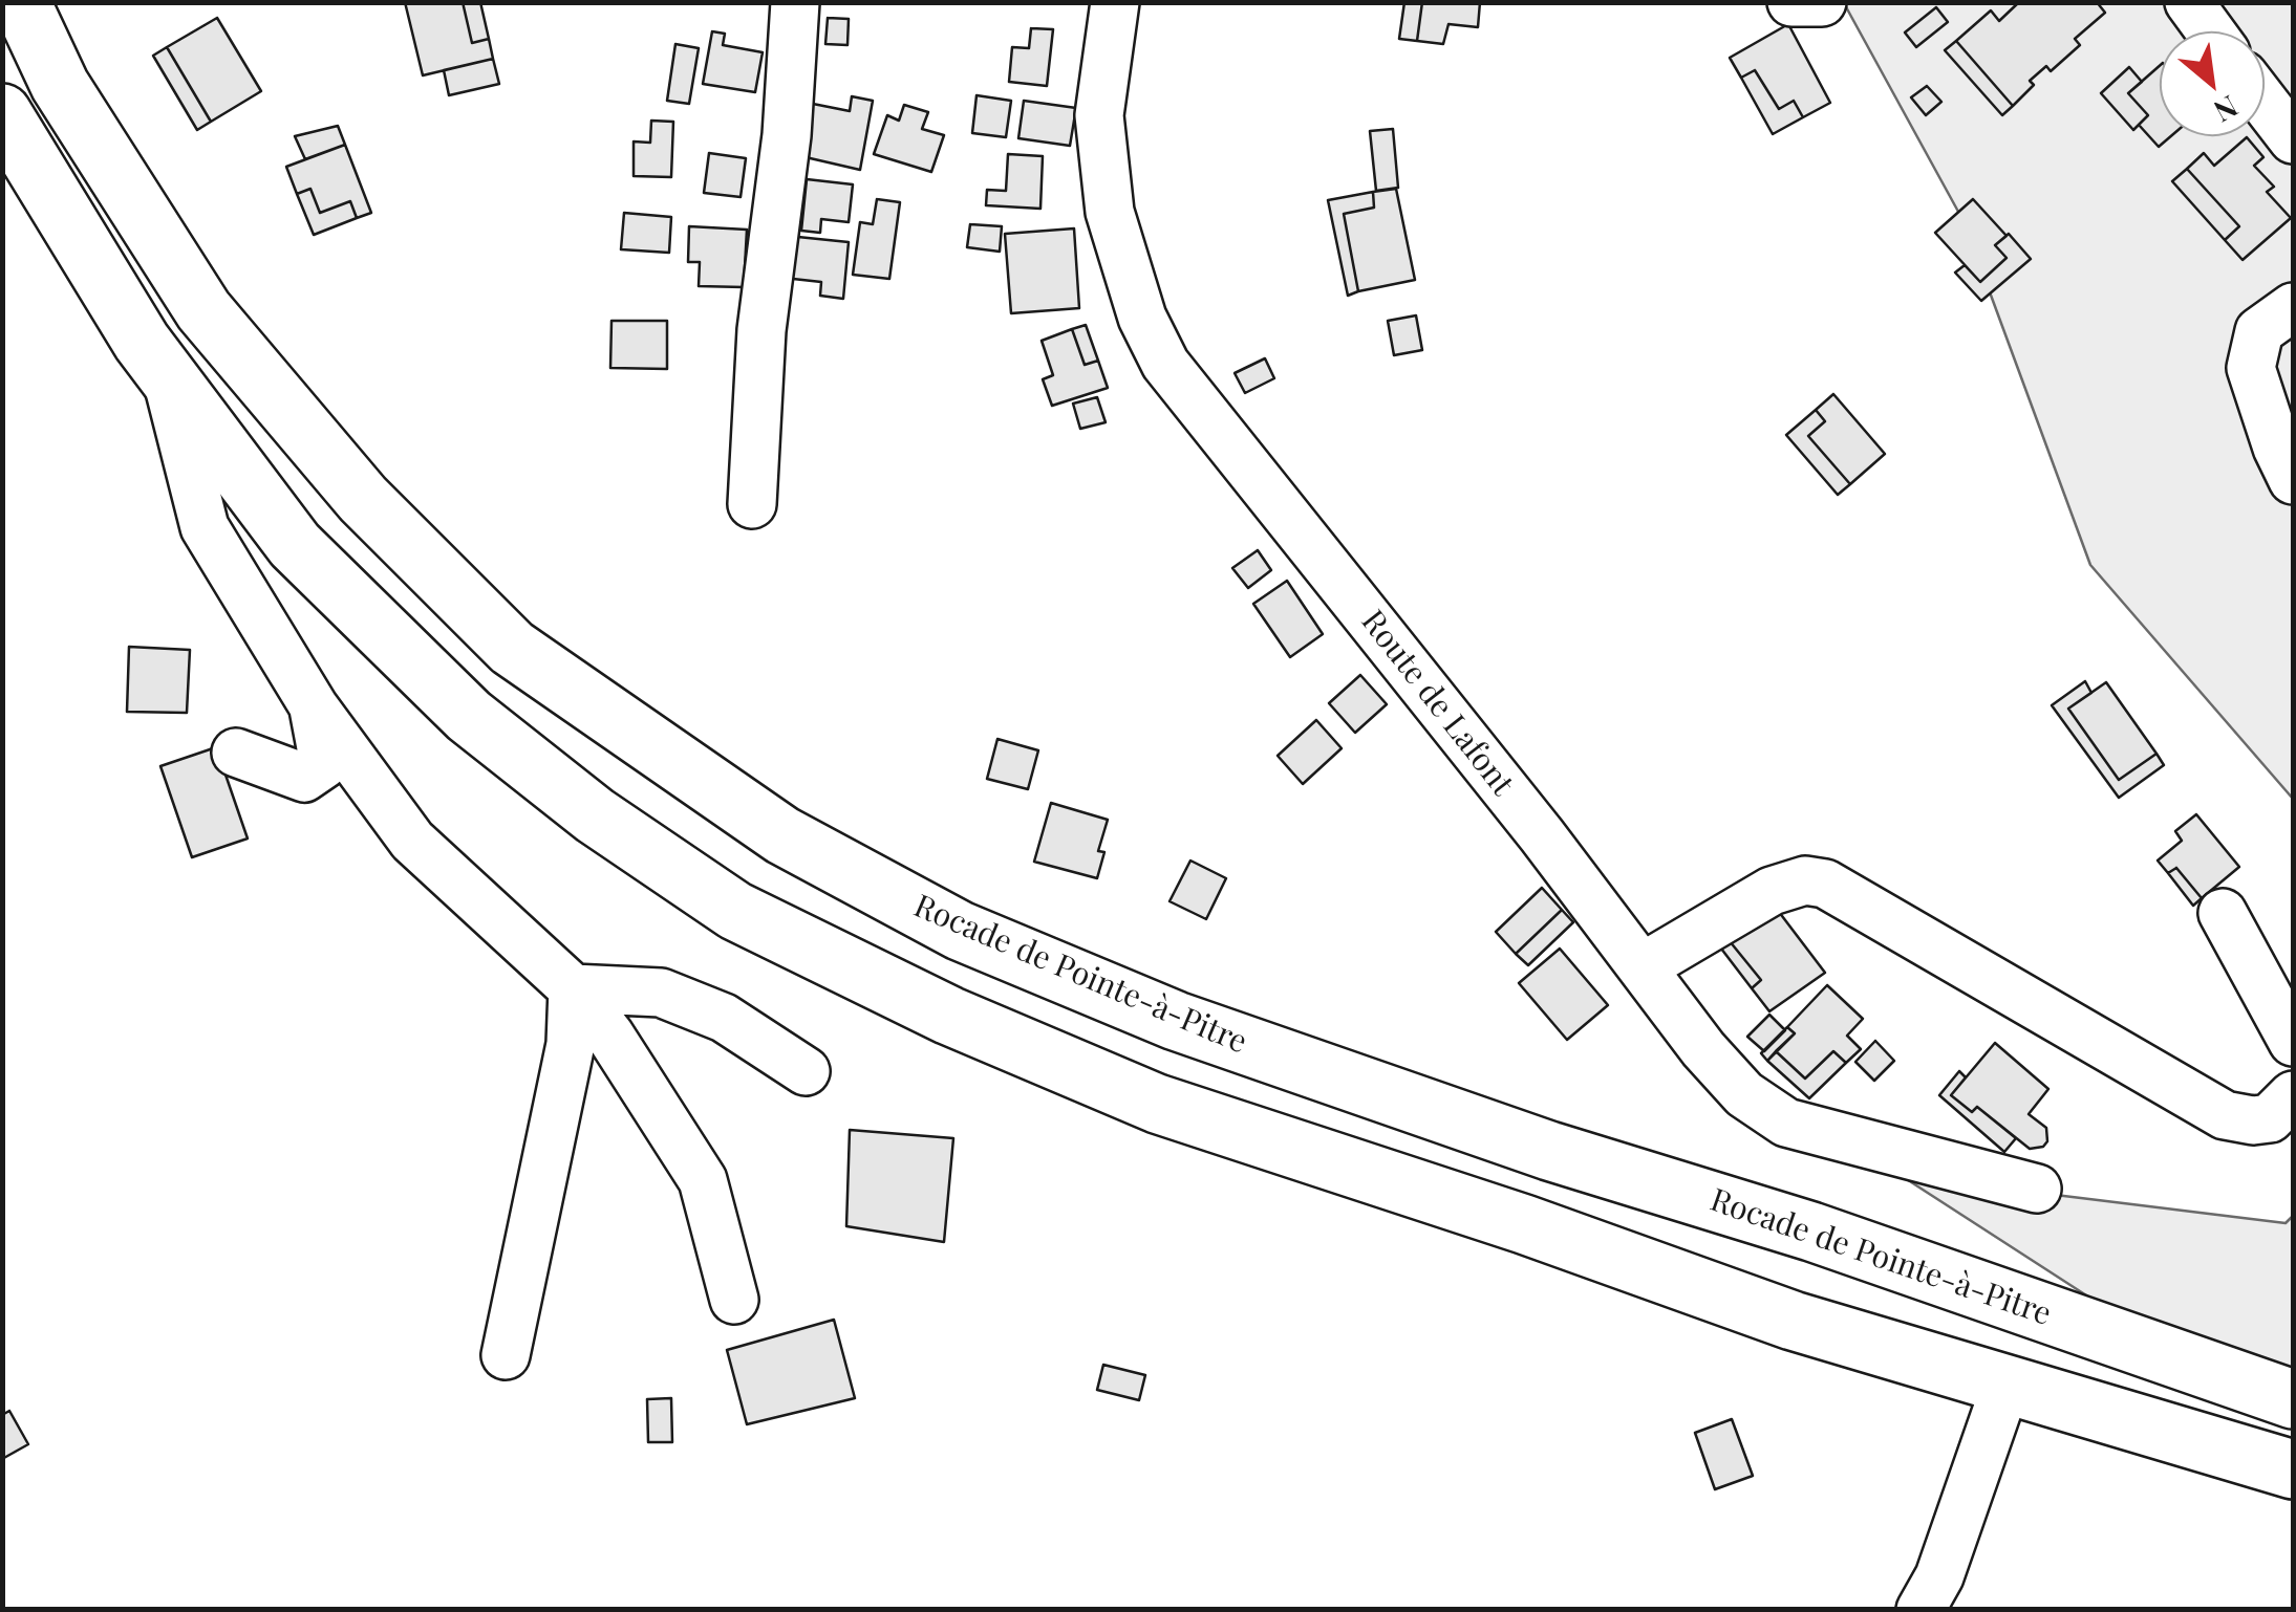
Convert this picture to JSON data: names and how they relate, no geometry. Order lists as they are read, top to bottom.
{
  "streets": {
    "highway": ["Rocade de Pointe-à-Pitre"],
    "street": ["Route de Lafont"]
  },
  "north": "bottom right"
}
